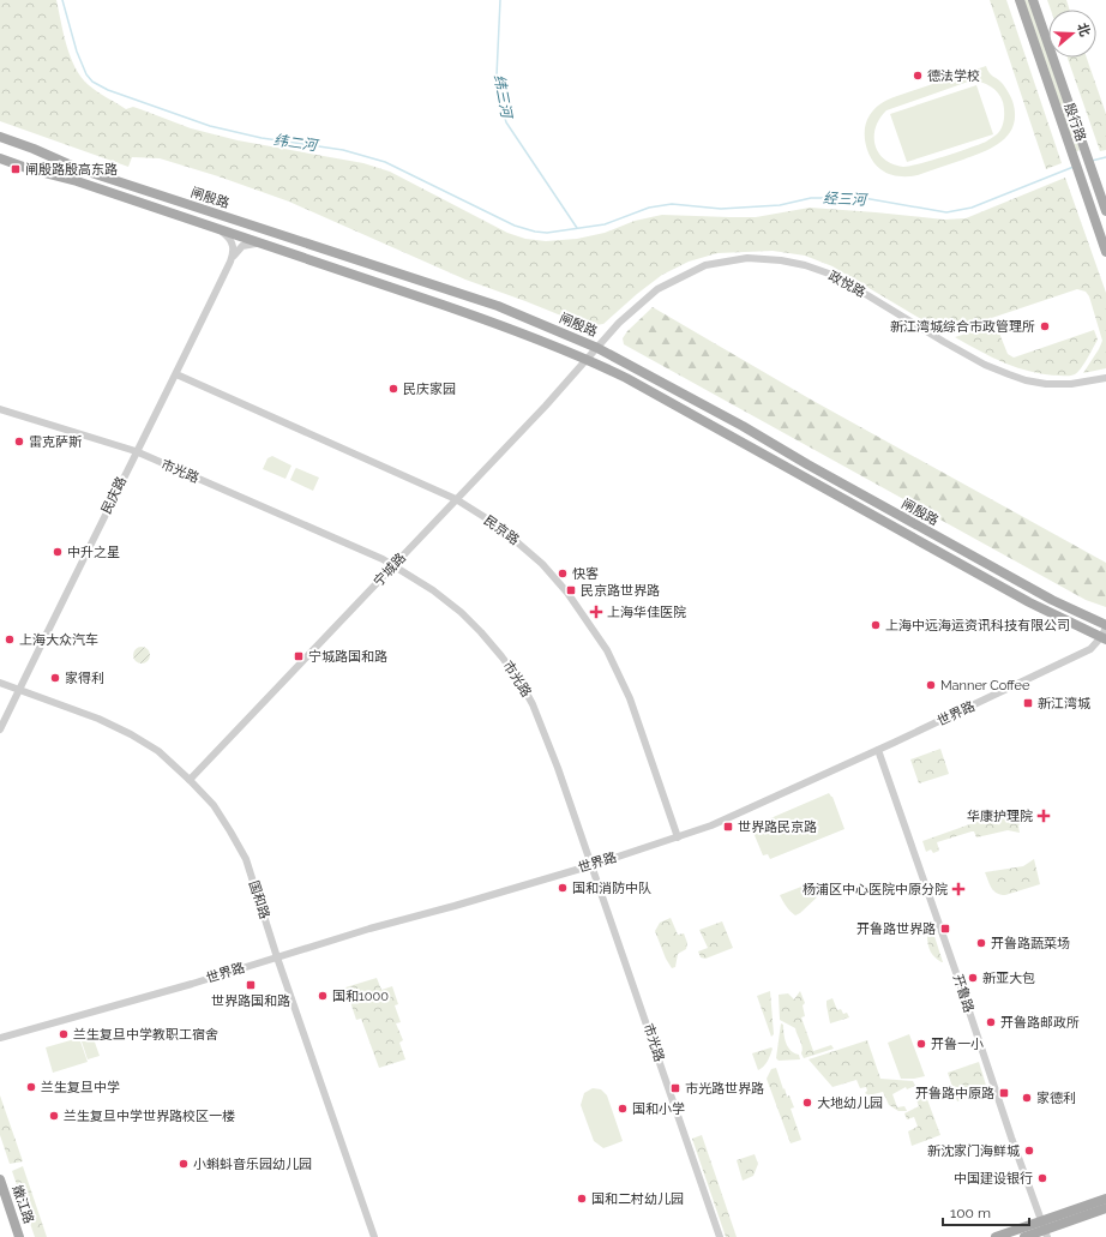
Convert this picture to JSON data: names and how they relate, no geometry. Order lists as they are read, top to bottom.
{
  "streets": {
    "main road": ["殷行路", "闸殷路", "嫩江路"],
    "street": [
      "政悦路",
      "市光路",
      "民庆路",
      "民京路",
      "宁城路",
      "世界路",
      "国和路",
      "开鲁路"
    ]
  },
  "crossings": [
    ["闸殷路", "政悦路"],
    ["闸殷路", "民庆路"],
    ["闸殷路", "宁城路"],
    ["闸殷路", "世界路"],
    ["政悦路", "宁城路"],
    ["市光路", "民庆路"],
    ["市光路", "宁城路"],
    ["市光路", "世界路"],
    ["民庆路", "民京路"],
    ["民庆路", "国和路"],
    ["民京路", "宁城路"],
    ["民京路", "世界路"],
    ["宁城路", "国和路"],
    ["世界路", "国和路"],
    ["世界路", "开鲁路"]
  ],
  "water": ["纬三河", "纬二河", "经三河"],
  "places": {
    "other": [
      "德法学校",
      "新江湾城综合市政管理所",
      "民庆家园",
      "雷克萨斯",
      "中升之星",
      "快客",
      "上海中远海运资讯科技有限公司",
      "上海大众汽车",
      "家得利",
      "Manner Coffee",
      "国和消防中队",
      "开鲁路蔬菜场",
      "新亚大包",
      "国和1000",
      "开鲁路邮政所",
      "兰生复旦中学教职工宿舍",
      "开鲁一小",
      "兰生复旦中学",
      "家德利",
      "大地幼儿园",
      "国和小学",
      "兰生复旦中学世界路校区一楼",
      "新沈家门海鲜城",
      "小蝌蚪音乐园幼儿园",
      "中国建设银行",
      "国和二村幼儿园"
    ],
    "transit": [
      "闸殷路殷高东路",
      "民京路世界路",
      "宁城路国和路",
      "新江湾城",
      "世界路民京路",
      "开鲁路世界路",
      "世界路国和路",
      "市光路世界路",
      "开鲁路中原路"
    ],
    "health": ["上海华佳医院", "华康护理院", "杨浦区中心医院中原分院"]
  },
  "scale_bar": "100 m",
  "north": "right"
}
